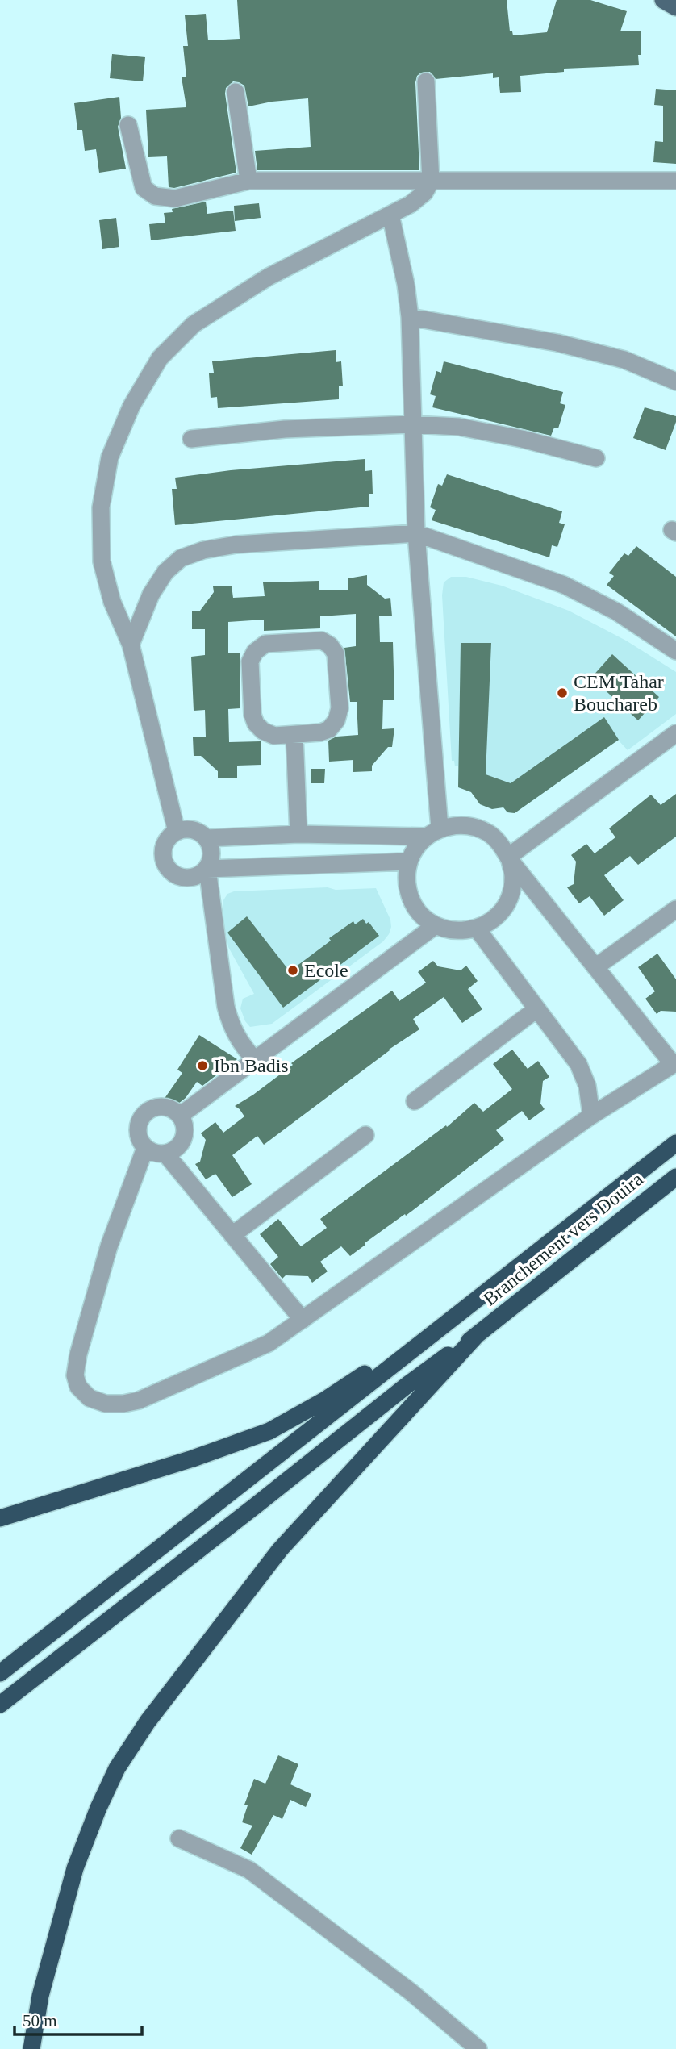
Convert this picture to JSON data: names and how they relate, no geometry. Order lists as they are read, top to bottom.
{
  "streets": {
    "highway": ["Branchement vers Douira"]
  },
  "places": ["CEM Tahar Bouchareb", "Ecole", "Ibn Badis"],
  "scale_bar": "50 m"
}
